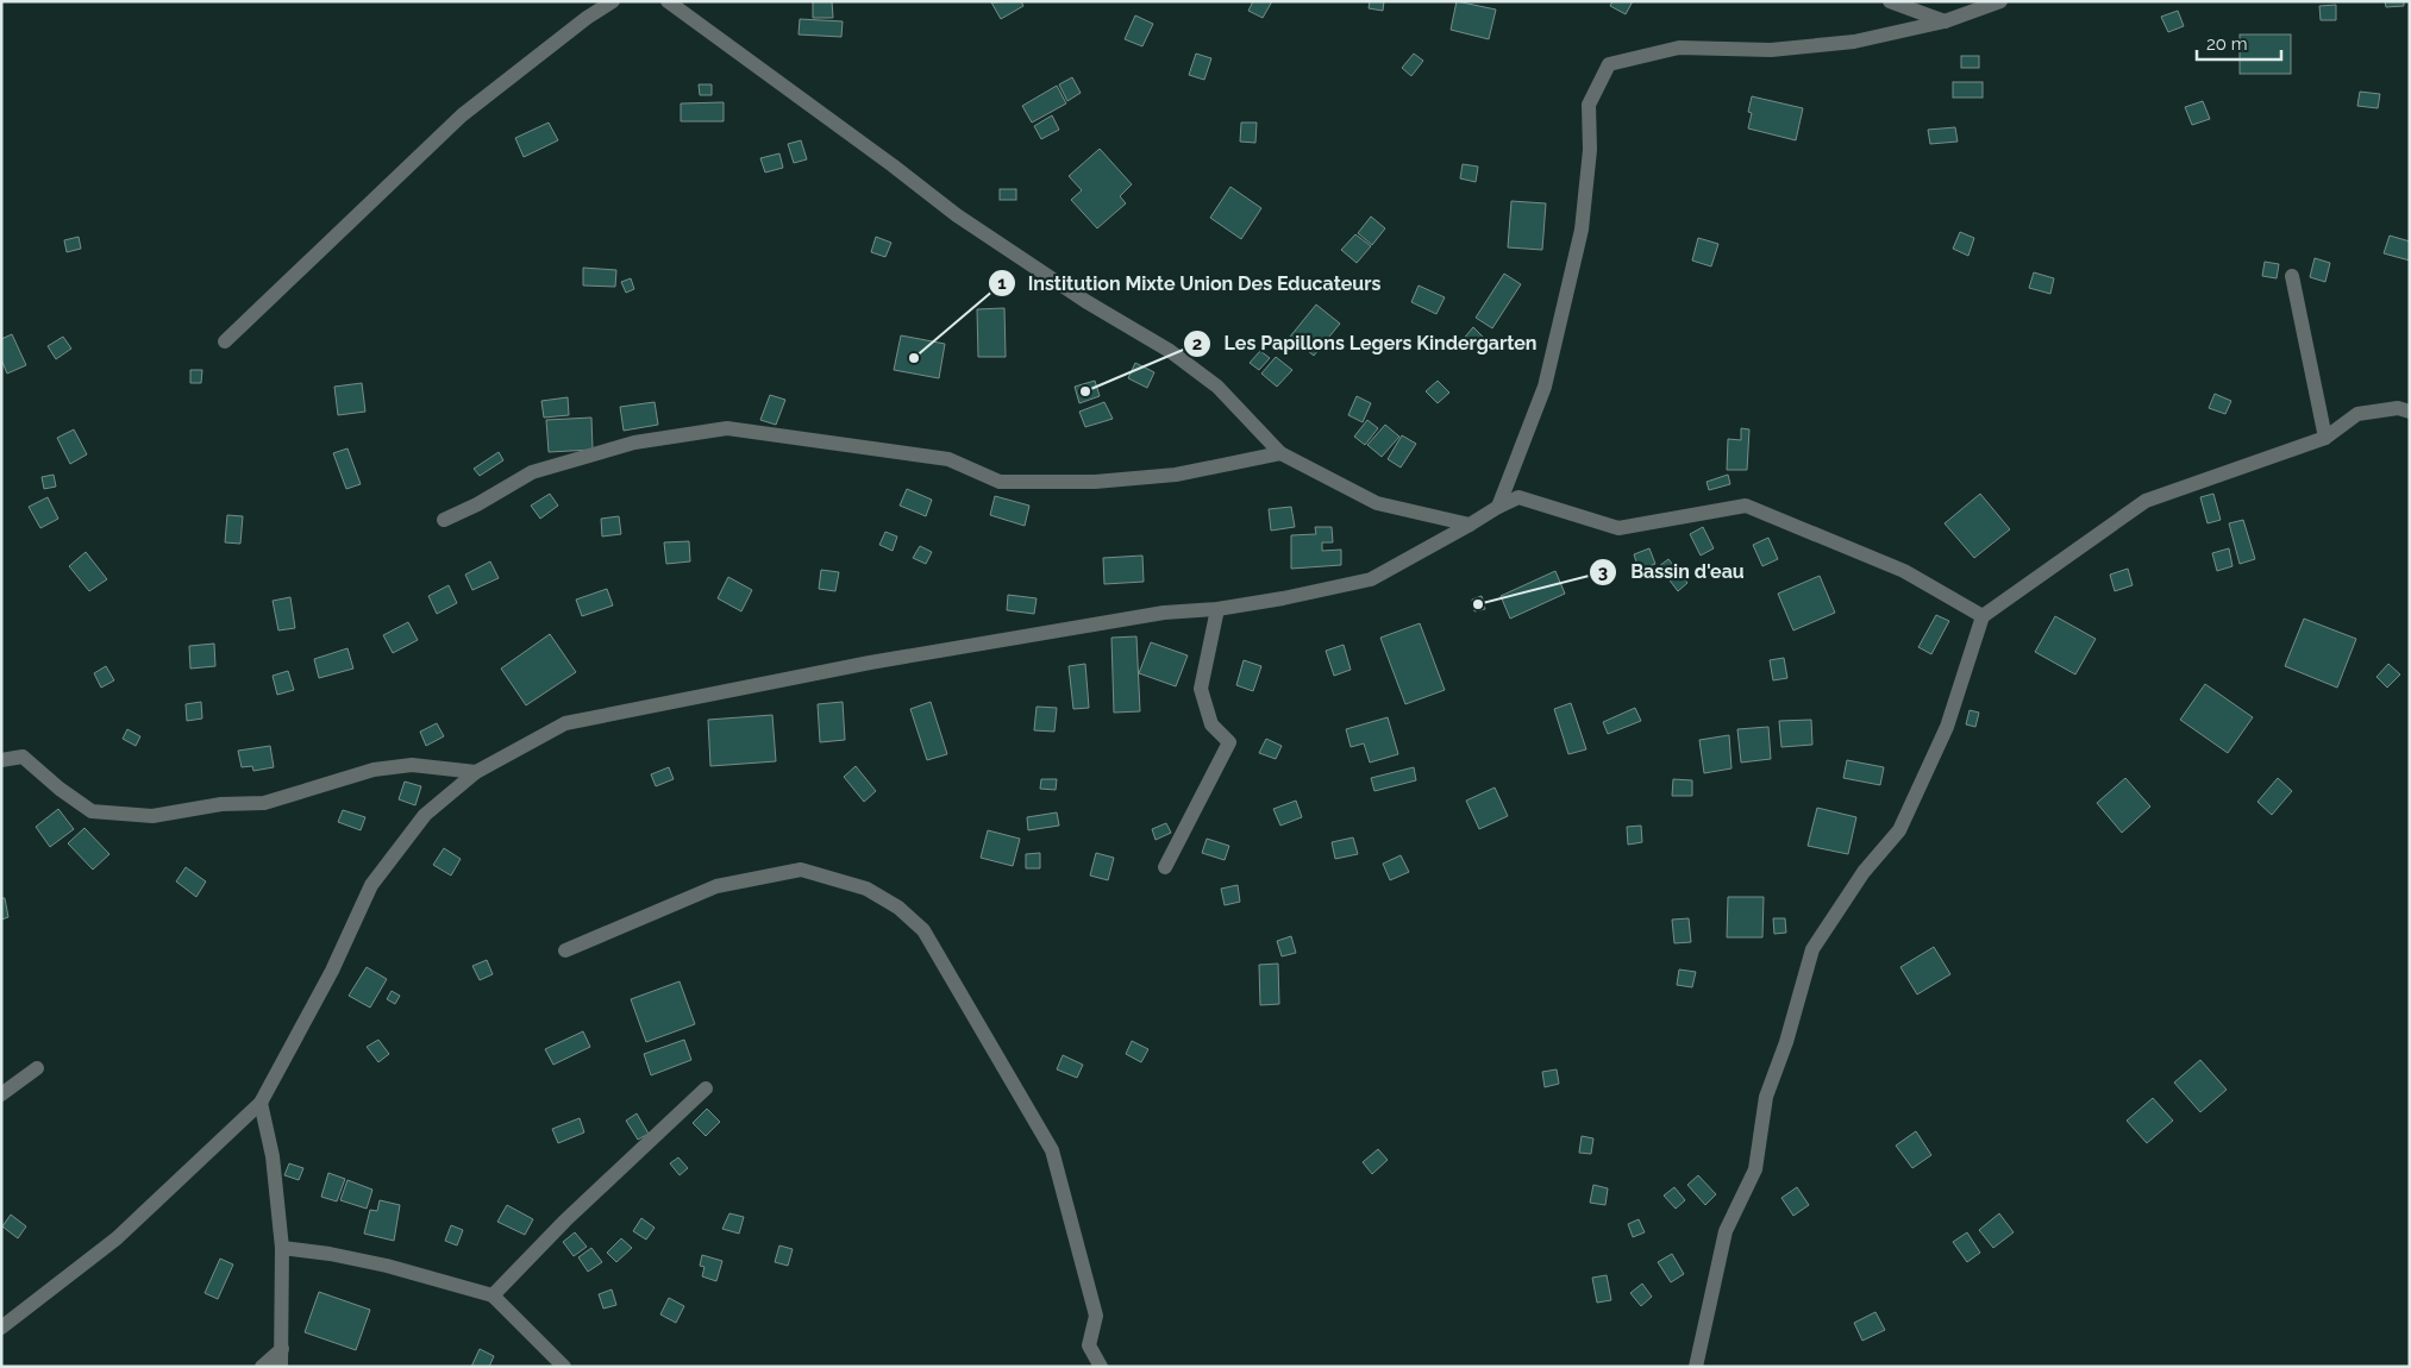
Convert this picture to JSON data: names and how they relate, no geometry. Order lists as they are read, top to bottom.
{
  "places": ["Institution Mixte Union Des Educateurs", "Les Papillons Legers Kindergarten", "Bassin d'eau"],
  "scale_bar": "20 m"
}
